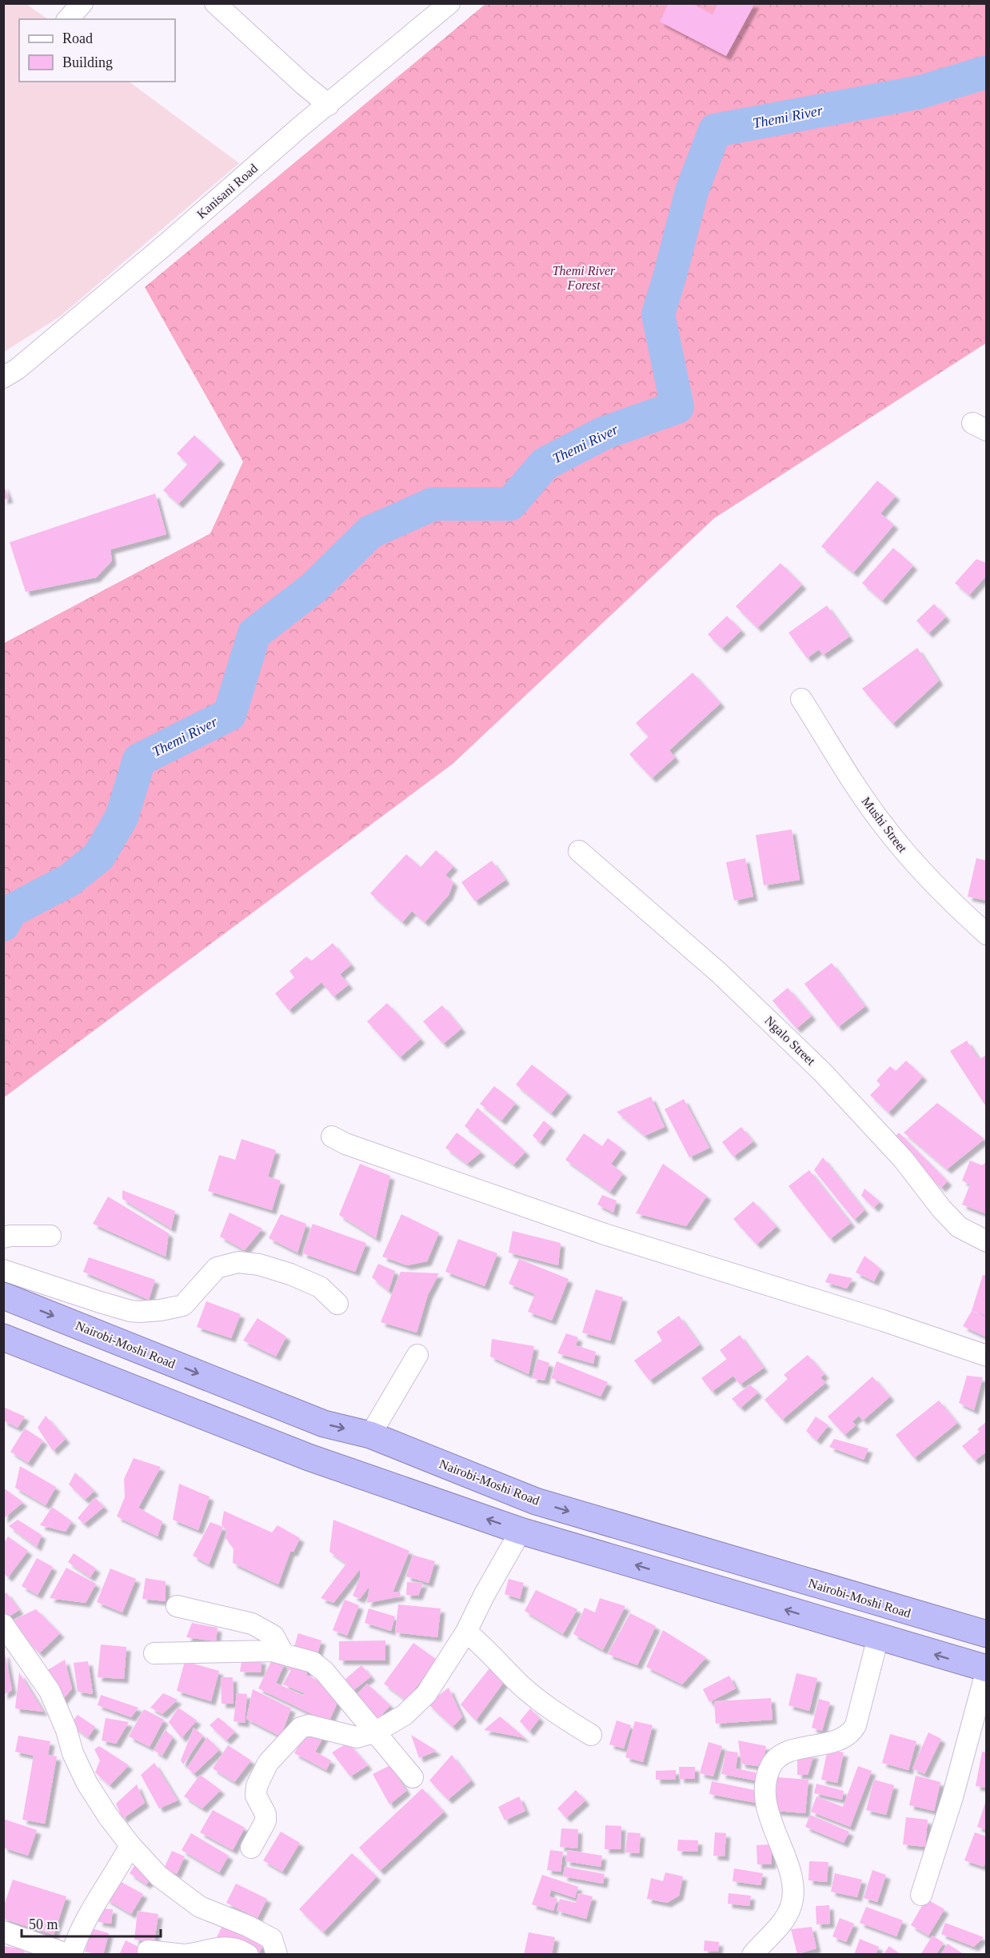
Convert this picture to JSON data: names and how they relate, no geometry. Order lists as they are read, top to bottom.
{
  "streets": {
    "highway": ["Nairobi-Moshi Road"],
    "street": ["Kanisani Road", "Mushi Street", "Ngalo Street"]
  },
  "water": ["Themi River"],
  "parks": ["Themi River Forest"],
  "legend": ["Road", "Building"],
  "scale_bar": "50 m"
}
